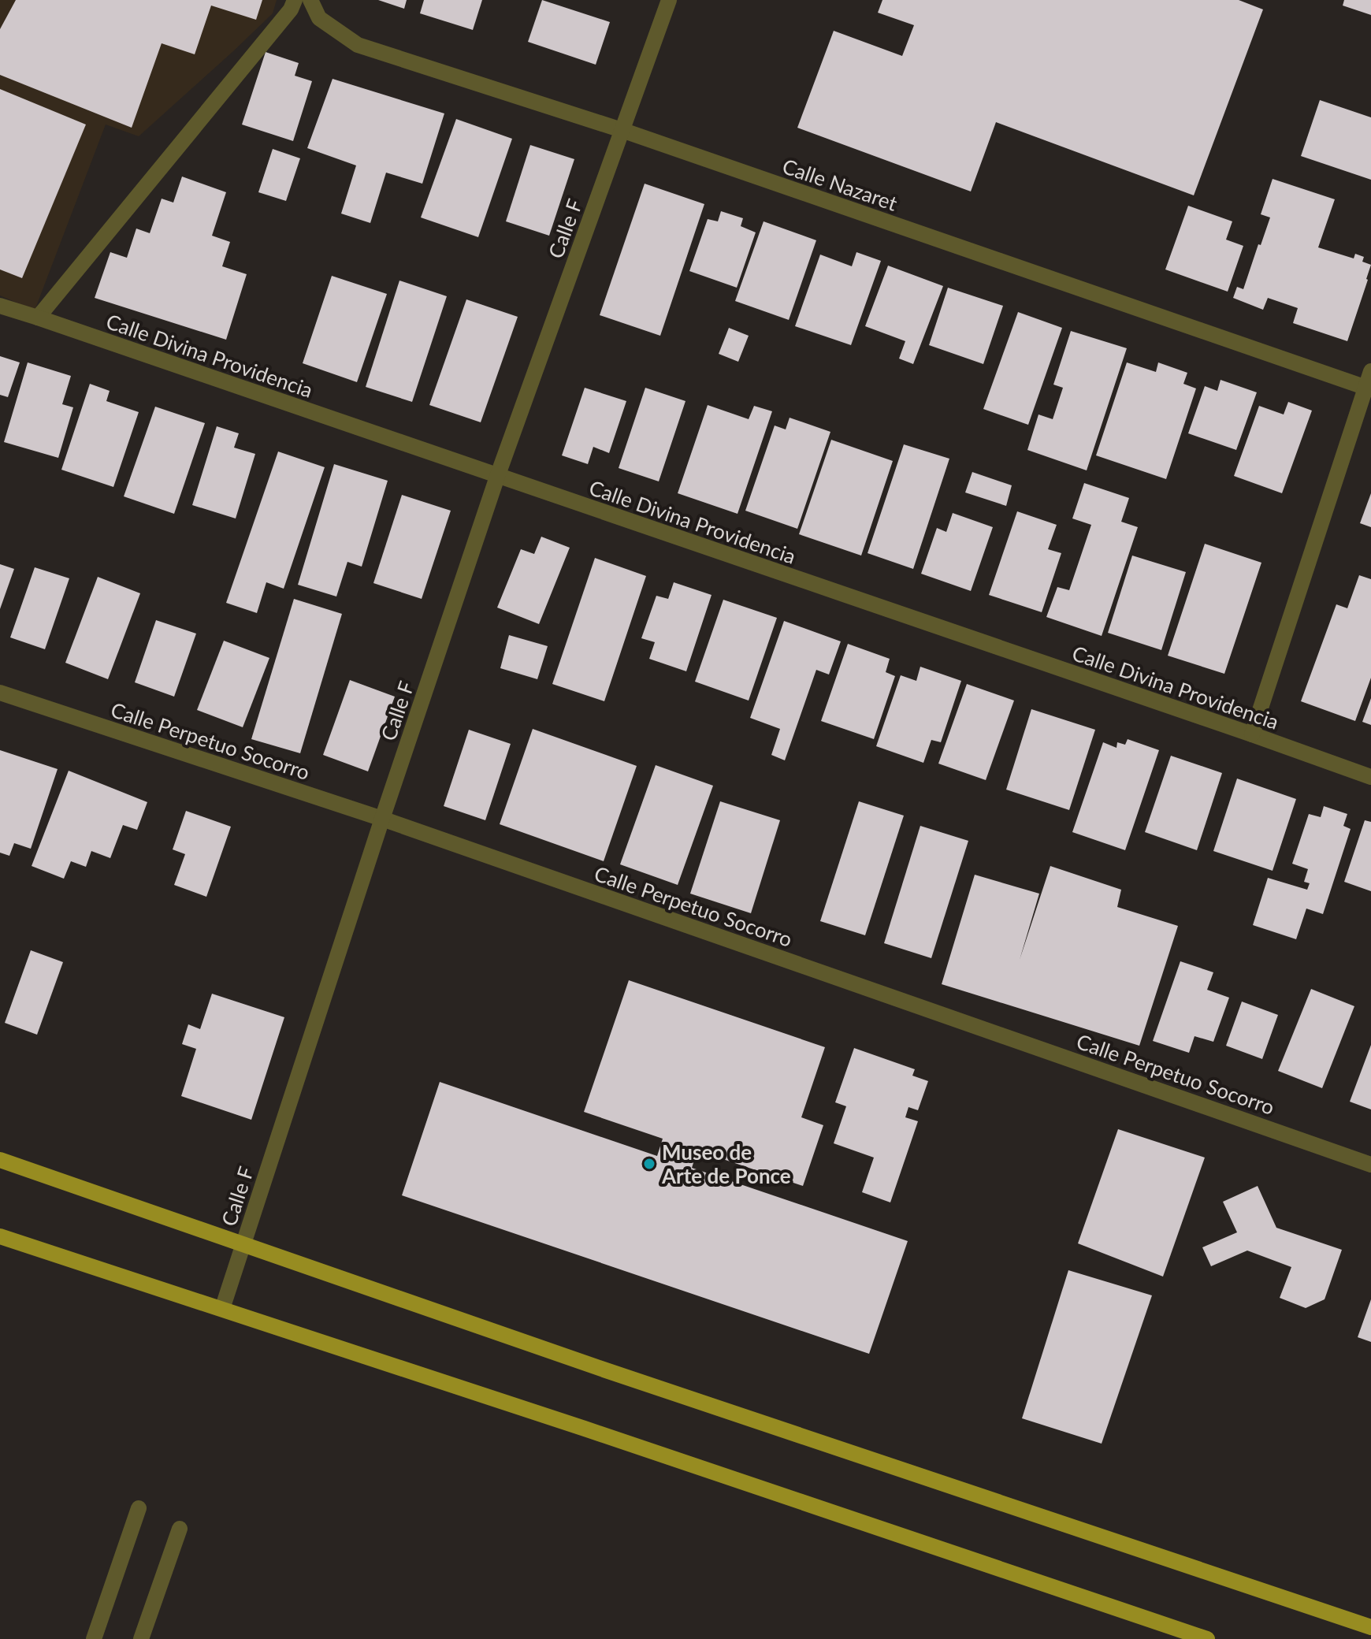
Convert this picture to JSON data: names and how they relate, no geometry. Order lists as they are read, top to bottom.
{
  "streets": {
    "street": [
      "Calle Nazaret",
      "Calle F",
      "Calle Divina Providencia",
      "Calle Perpetuo Socorro"
    ]
  },
  "crossings": [
    ["Calle Nazaret", "Calle F"],
    ["Calle F", "Calle Divina Providencia"],
    ["Calle F", "Calle Perpetuo Socorro"]
  ],
  "places": ["Museo de Arte de Ponce"]
}
